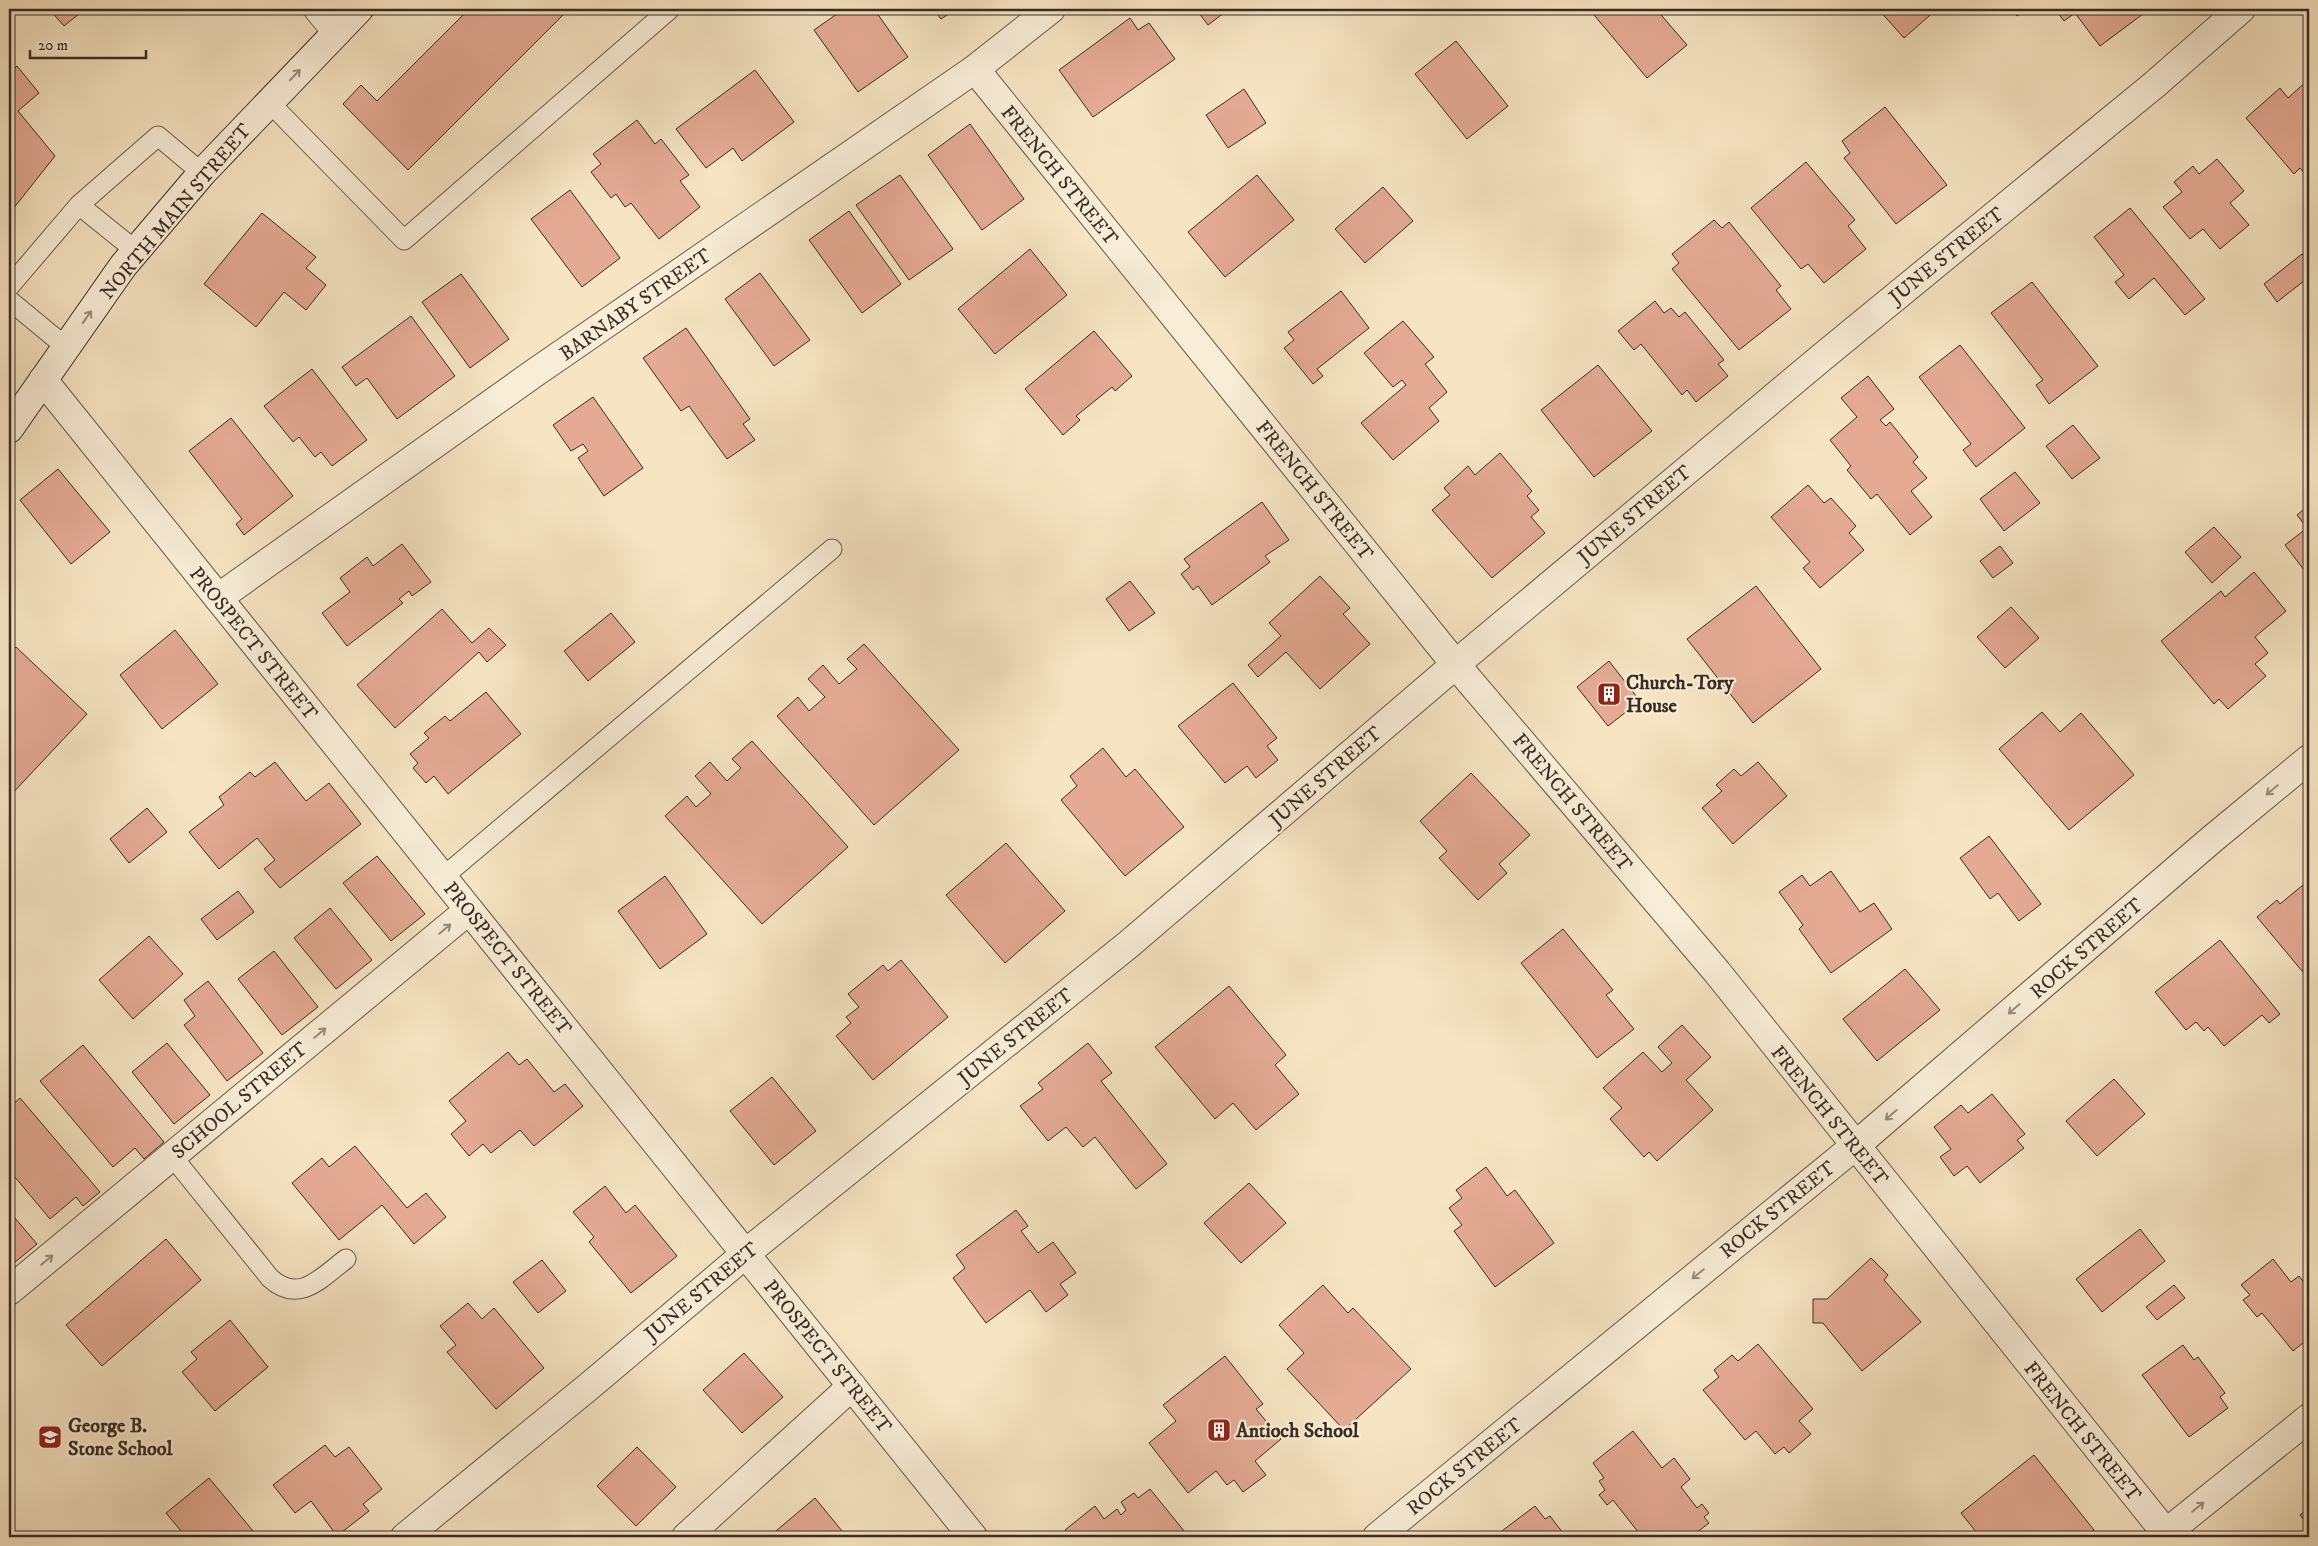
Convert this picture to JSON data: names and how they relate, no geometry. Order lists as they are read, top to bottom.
{
  "streets": {
    "street": [
      "FRENCH STREET",
      "NORTH MAIN STREET",
      "JUNE STREET",
      "BARNABY STREET",
      "PROSPECT STREET",
      "ROCK STREET",
      "SCHOOL STREET"
    ]
  },
  "crossings": [
    ["FRENCH STREET", "JUNE STREET"],
    ["FRENCH STREET", "BARNABY STREET"],
    ["FRENCH STREET", "ROCK STREET"],
    ["NORTH MAIN STREET", "PROSPECT STREET"],
    ["JUNE STREET", "PROSPECT STREET"],
    ["BARNABY STREET", "PROSPECT STREET"],
    ["PROSPECT STREET", "SCHOOL STREET"]
  ],
  "one_way": ["NORTH MAIN STREET", "ROCK STREET", "SCHOOL STREET"],
  "places": {
    "building": ["Church-Tory House", "Antioch School"],
    "school or university": ["George B. Stone School"]
  },
  "scale_bar": "20 m"
}
